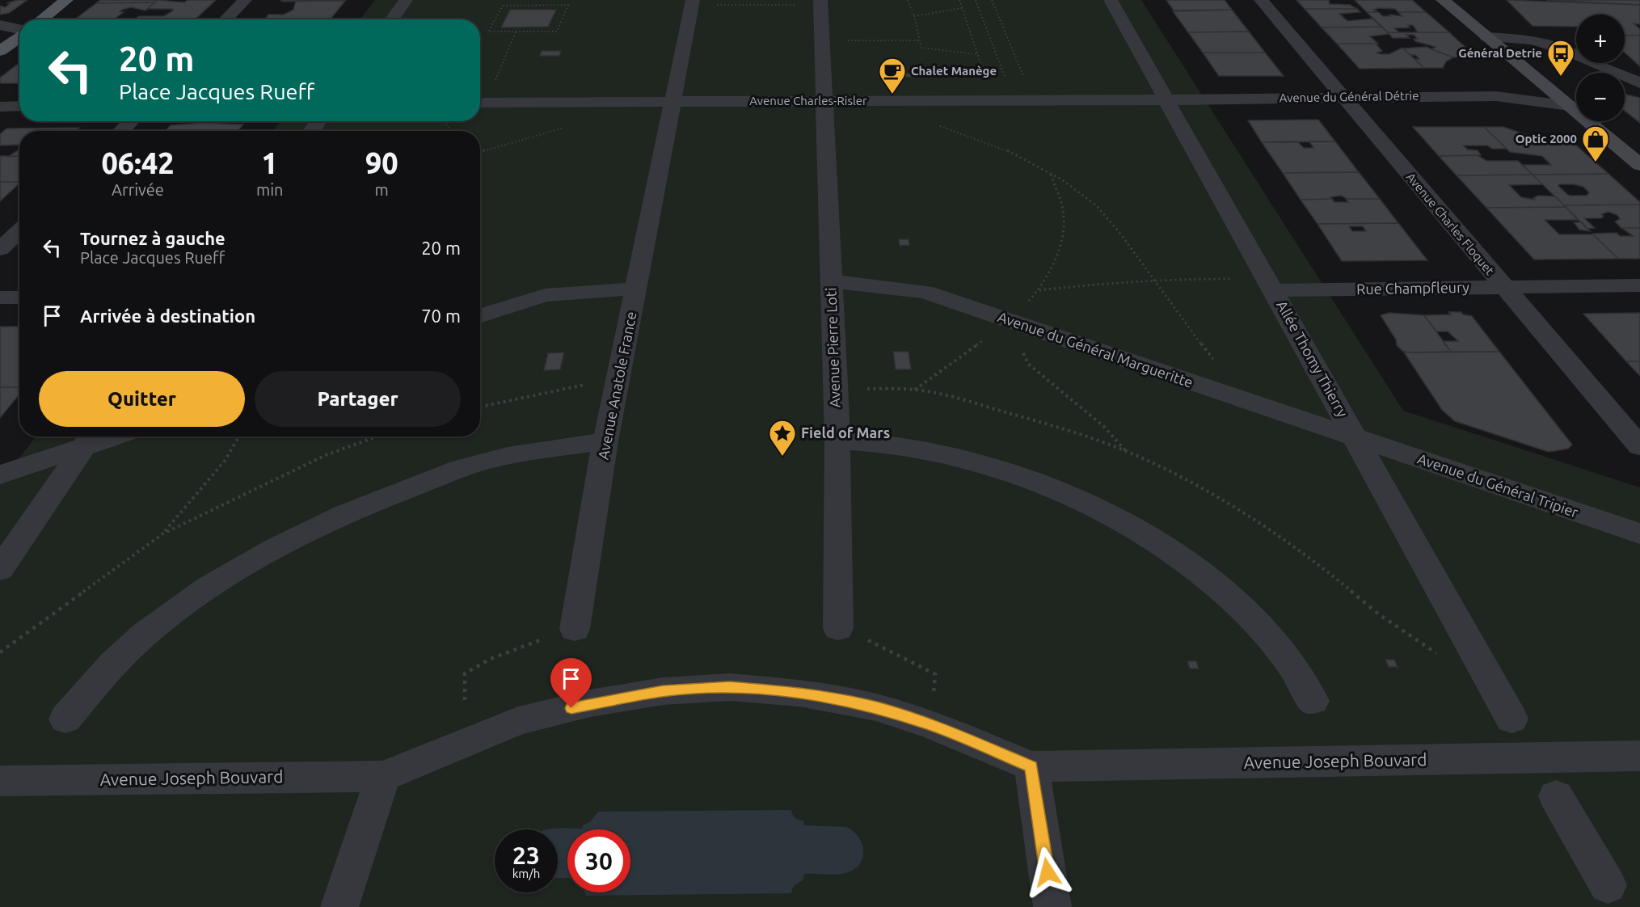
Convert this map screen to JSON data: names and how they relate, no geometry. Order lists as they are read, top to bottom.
{
  "streets": {
    "street": [
      "Avenue du Général Détrie",
      "Avenue Charles-Risler",
      "Avenue Charles Floquet",
      "Rue Champfleury",
      "Avenue Pierre Loti",
      "Avenue du Général Margueritte",
      "Allée Thomy Thierry",
      "Avenue Anatole France",
      "Avenue du Général Tripier",
      "Avenue Joseph Bouvard"
    ]
  },
  "crossings": [
    ["Avenue du Général Détrie", "Avenue Charles-Risler"],
    ["Avenue du Général Détrie", "Avenue Charles Floquet"],
    ["Avenue Charles-Risler", "Avenue Pierre Loti"],
    ["Avenue Charles-Risler", "Allée Thomy Thierry"],
    ["Avenue Charles-Risler", "Avenue Anatole France"],
    ["Avenue Charles Floquet", "Rue Champfleury"],
    ["Rue Champfleury", "Allée Thomy Thierry"],
    ["Avenue Pierre Loti", "Avenue du Général Margueritte"],
    ["Avenue du Général Margueritte", "Allée Thomy Thierry"],
    ["Avenue du Général Margueritte", "Avenue du Général Tripier"],
    ["Allée Thomy Thierry", "Avenue du Général Tripier"]
  ],
  "places": {
    "bus stop": ["Général Detrie"],
    "cafe": ["Chalet Manège"],
    "shop": ["Optic 2000"],
    "place": ["Field of Mars"]
  },
  "page": {
    "map_buttons": ["+", "−"],
    "turn": ["20 m", "Place Jacques Rueff"],
    "eta": [
      "06:42",
      "Arrivée",
      "1",
      "min",
      "90",
      "m"
    ],
    "list": [
      {
        "name": "Tournez à gauche",
        "note": "Place Jacques Rueff",
        "value": "20 m"
      },
      {
        "name": "Arrivée à destination",
        "value": "70 m"
      }
    ],
    "buttons": ["Quitter", "Partager"],
    "speed": "23 km/h",
    "limit": "30"
  }
}
